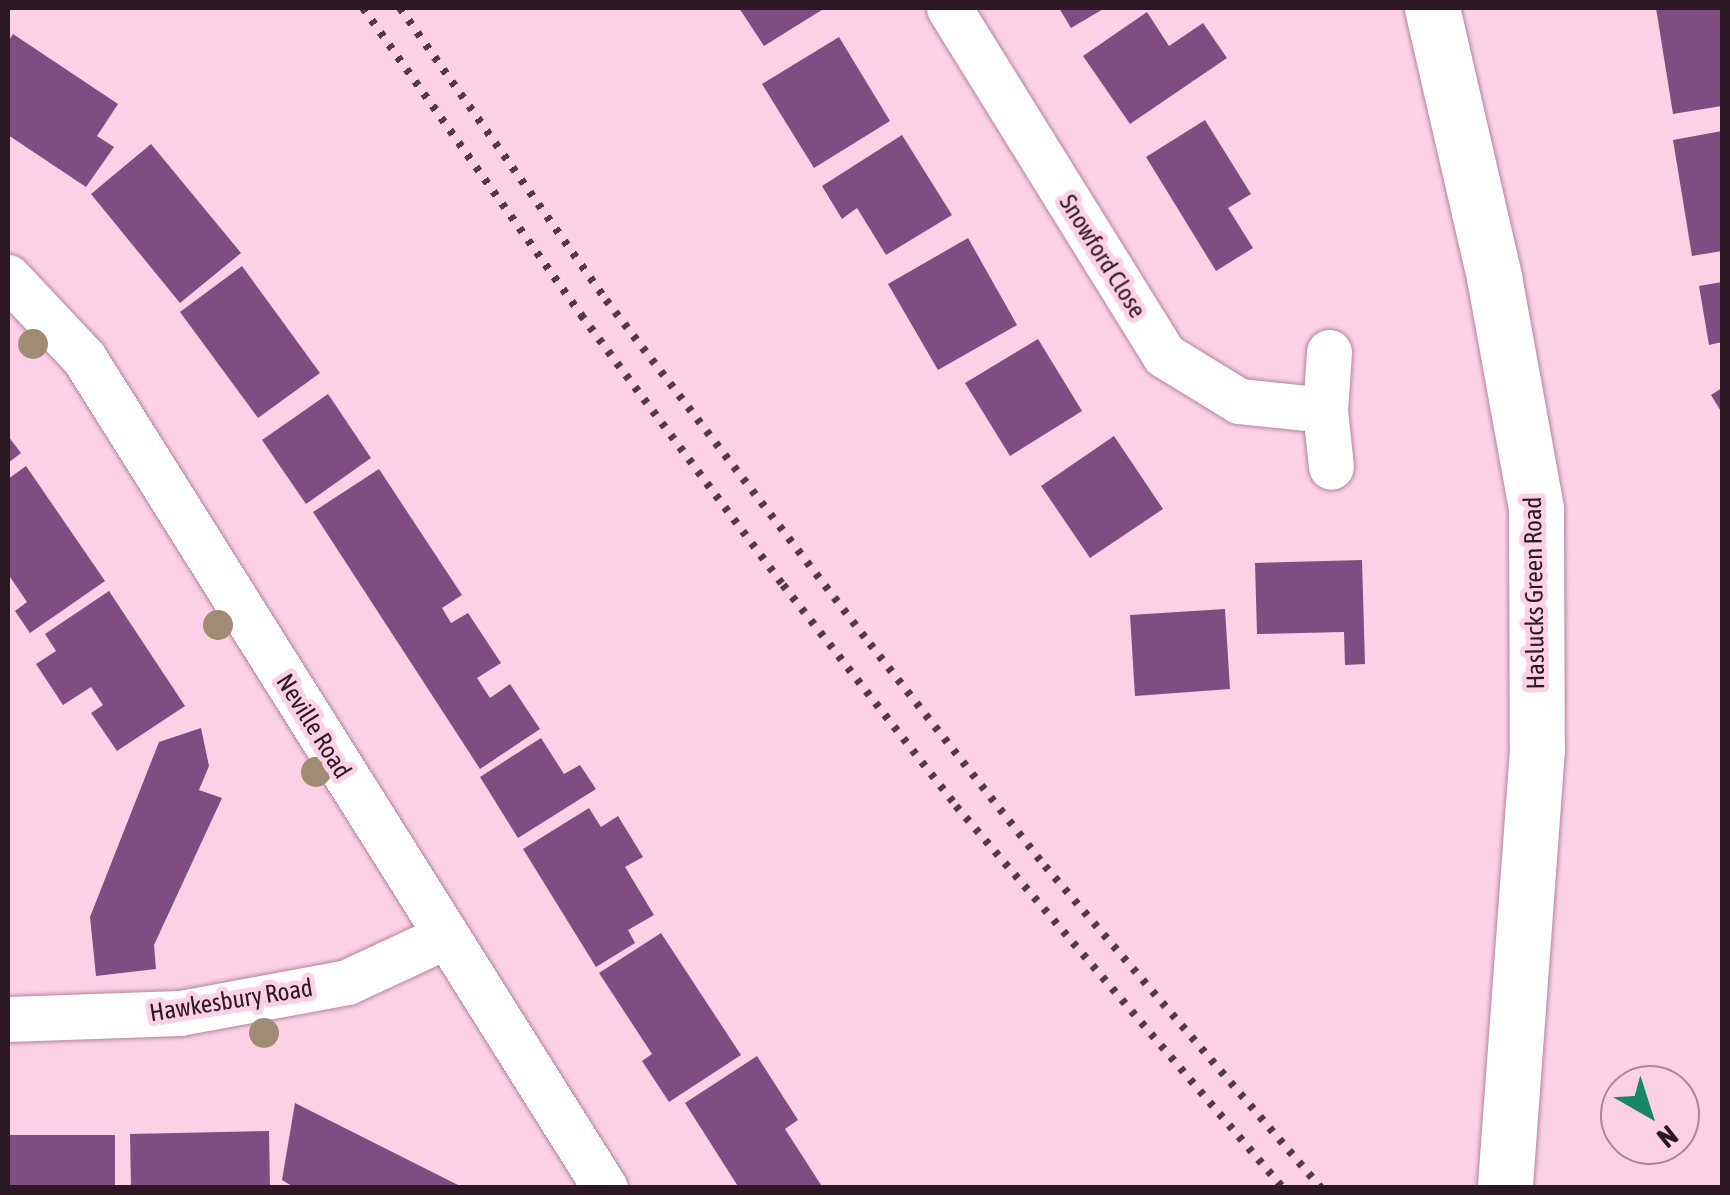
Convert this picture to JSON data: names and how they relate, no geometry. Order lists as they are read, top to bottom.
{
  "streets": {
    "street": [
      "Snowford Close",
      "Haslucks Green Road",
      "Neville Road",
      "Hawkesbury Road"
    ]
  },
  "crossings": [
    ["Neville Road", "Hawkesbury Road"]
  ],
  "north": "bottom right"
}
